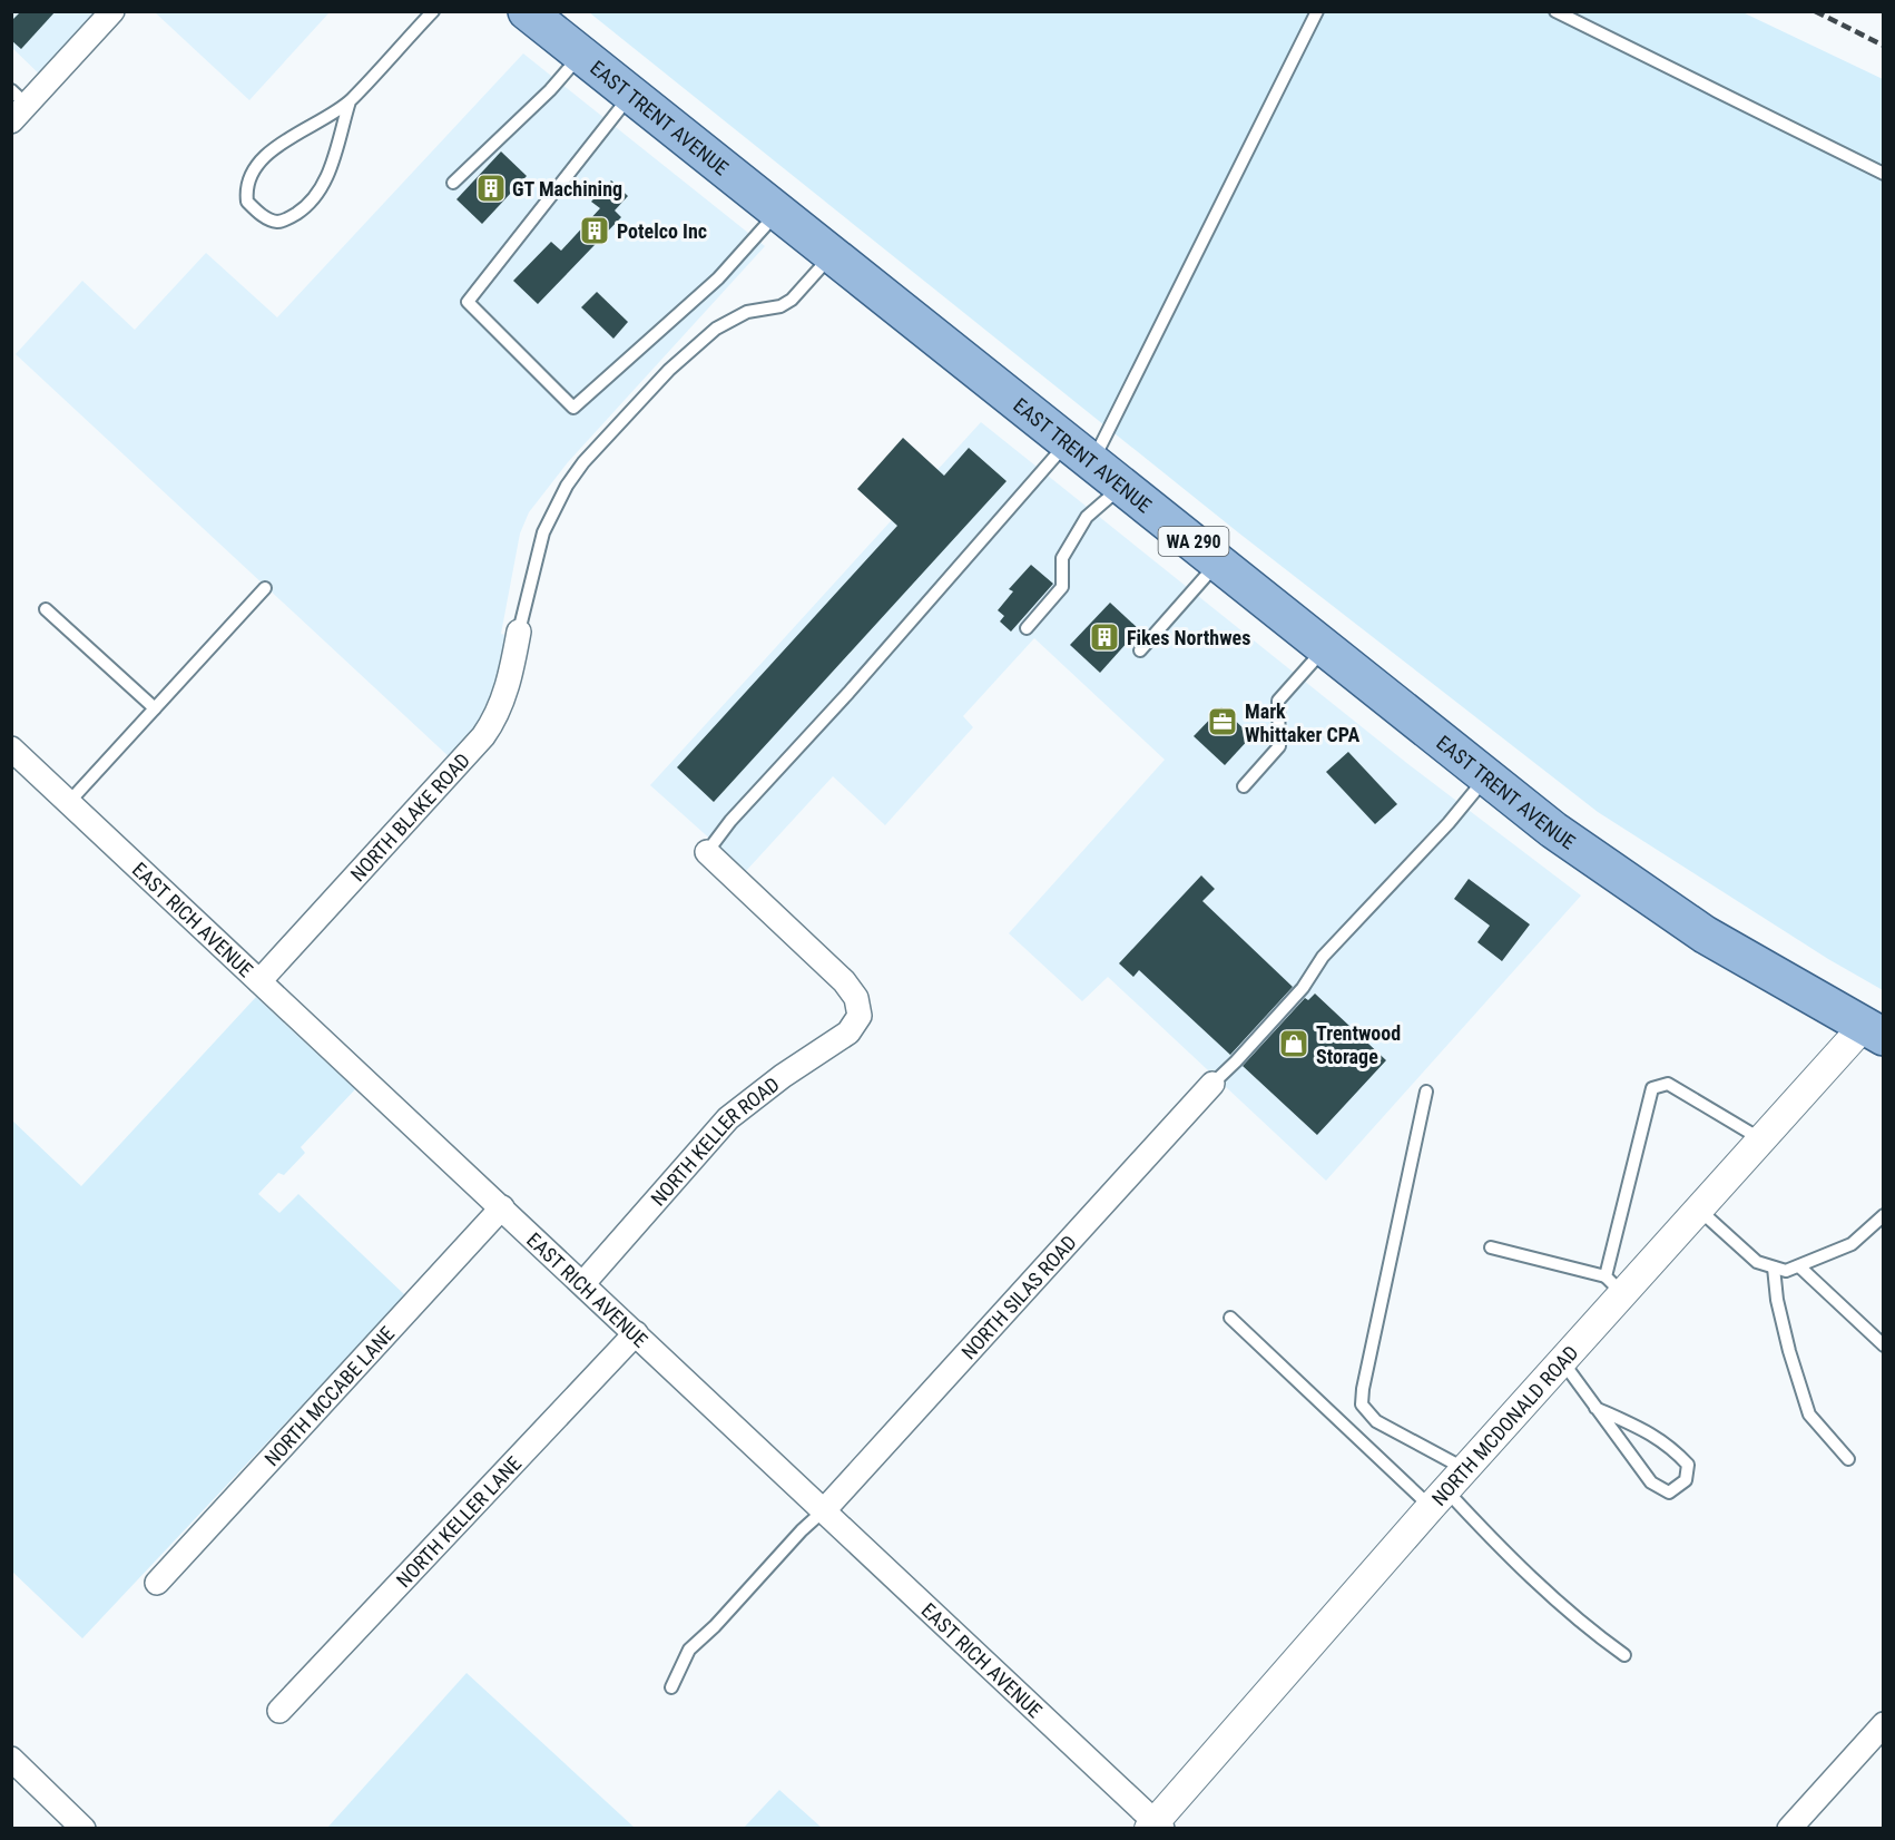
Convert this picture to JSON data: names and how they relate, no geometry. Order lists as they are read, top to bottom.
{
  "streets": {
    "main road": ["EAST TRENT AVENUE", "WA 290"],
    "street": [
      "NORTH BLAKE ROAD",
      "EAST RICH AVENUE",
      "NORTH KELLER ROAD",
      "NORTH SILAS ROAD",
      "NORTH MCCABE LANE",
      "NORTH MCDONALD ROAD",
      "NORTH KELLER LANE"
    ]
  },
  "crossings": [
    ["EAST TRENT AVENUE", "NORTH MCDONALD ROAD"],
    ["NORTH BLAKE ROAD", "EAST RICH AVENUE"],
    ["EAST RICH AVENUE", "NORTH KELLER ROAD"],
    ["EAST RICH AVENUE", "NORTH SILAS ROAD"],
    ["EAST RICH AVENUE", "NORTH MCCABE LANE"],
    ["EAST RICH AVENUE", "NORTH MCDONALD ROAD"],
    ["EAST RICH AVENUE", "NORTH KELLER LANE"]
  ],
  "places": {
    "building": ["GT Machining", "Potelco Inc", "Fikes Northwes"],
    "office": ["Mark Whittaker CPA"],
    "shop": ["Trentwood Storage"]
  }
}
